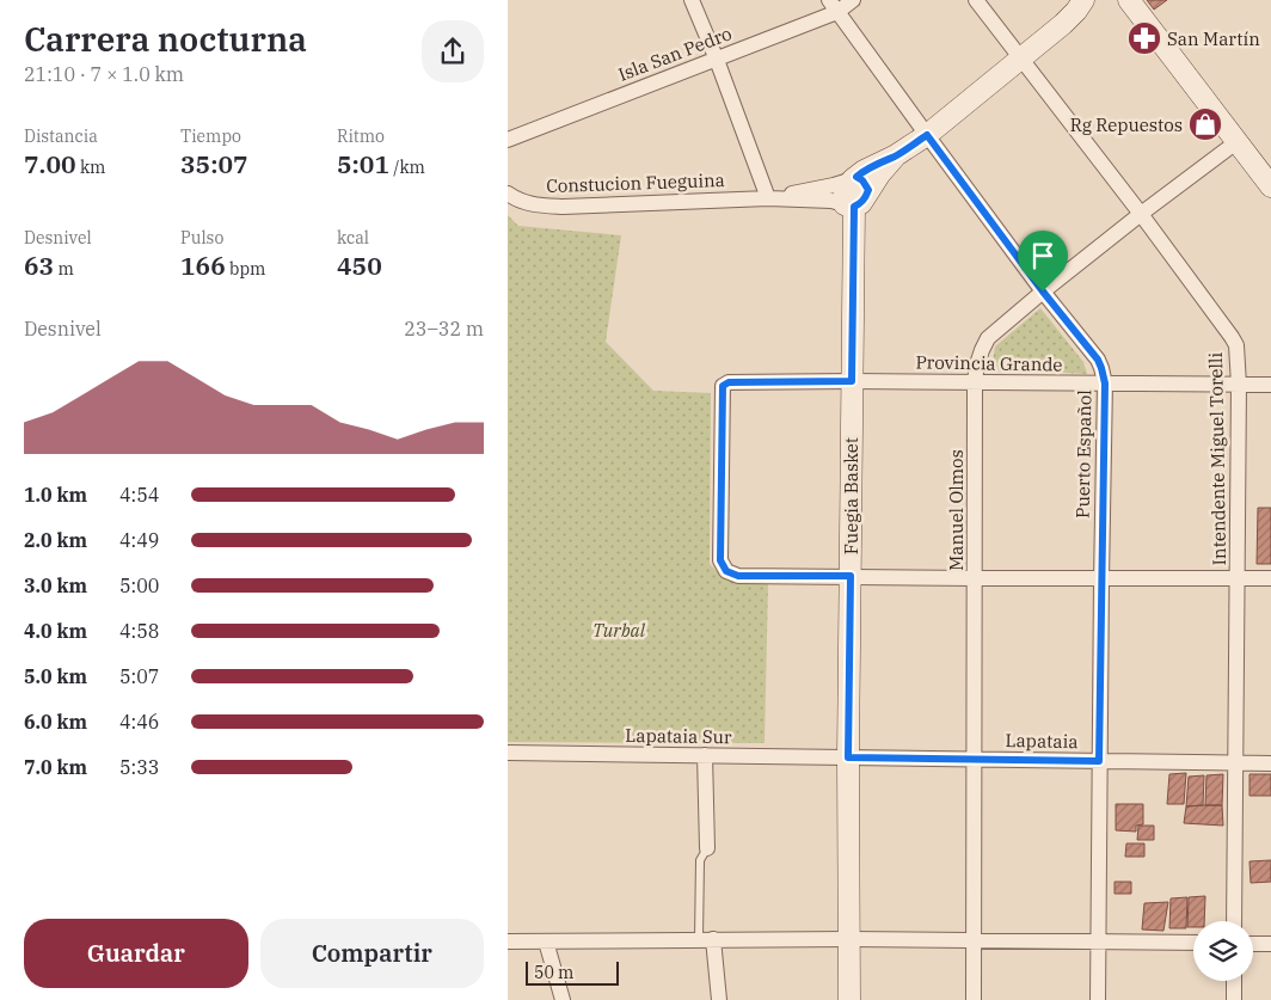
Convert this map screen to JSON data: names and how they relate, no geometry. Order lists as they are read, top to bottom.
{
  "streets": {
    "main road": ["Fuegia Basket"],
    "street": [
      "Isla San Pedro",
      "Constucion Fueguina",
      "Provincia Grande",
      "Puerto Español",
      "Intendente Miguel Torelli",
      "Manuel Olmos",
      "Lapataia Sur",
      "Lapataia"
    ]
  },
  "crossings": [
    ["Isla San Pedro", "Puerto Español"],
    ["Provincia Grande", "Puerto Español"],
    ["Provincia Grande", "Intendente Miguel Torelli"],
    ["Provincia Grande", "Fuegia Basket"],
    ["Provincia Grande", "Manuel Olmos"],
    ["Puerto Español", "Manuel Olmos"],
    ["Puerto Español", "Lapataia"],
    ["Intendente Miguel Torelli", "Manuel Olmos"],
    ["Intendente Miguel Torelli", "Lapataia"],
    ["Fuegia Basket", "Lapataia Sur"],
    ["Fuegia Basket", "Lapataia"],
    ["Manuel Olmos", "Lapataia"],
    ["Lapataia Sur", "Lapataia"]
  ],
  "parks": ["Turbal"],
  "places": {
    "pharmacy": ["San Martín"],
    "shop": ["Rg Repuestos"]
  },
  "scale_bar": "50 m",
  "page": {
    "heading": ["Carrera nocturna", "21:10 · 7 × 1.0 km"],
    "stats": [
      ["Distancia", "7.00 km"],
      ["Tiempo", "35:07"],
      ["Ritmo", "5:01 /km"],
      ["Desnivel", "63 m"],
      ["Pulso", "166 bpm"],
      ["kcal", "450"]
    ],
    "chart": ["Desnivel", "23–32 m"],
    "list": [
      {
        "name": "1.0 km",
        "note": "4:54"
      },
      {
        "name": "2.0 km",
        "note": "4:49"
      },
      {
        "name": "3.0 km",
        "note": "5:00"
      },
      {
        "name": "4.0 km",
        "note": "4:58"
      },
      {
        "name": "5.0 km",
        "note": "5:07"
      },
      {
        "name": "6.0 km",
        "note": "4:46"
      },
      {
        "name": "7.0 km",
        "note": "5:33"
      }
    ],
    "buttons": ["Guardar", "Compartir"],
    "scale": "50 m"
  }
}
